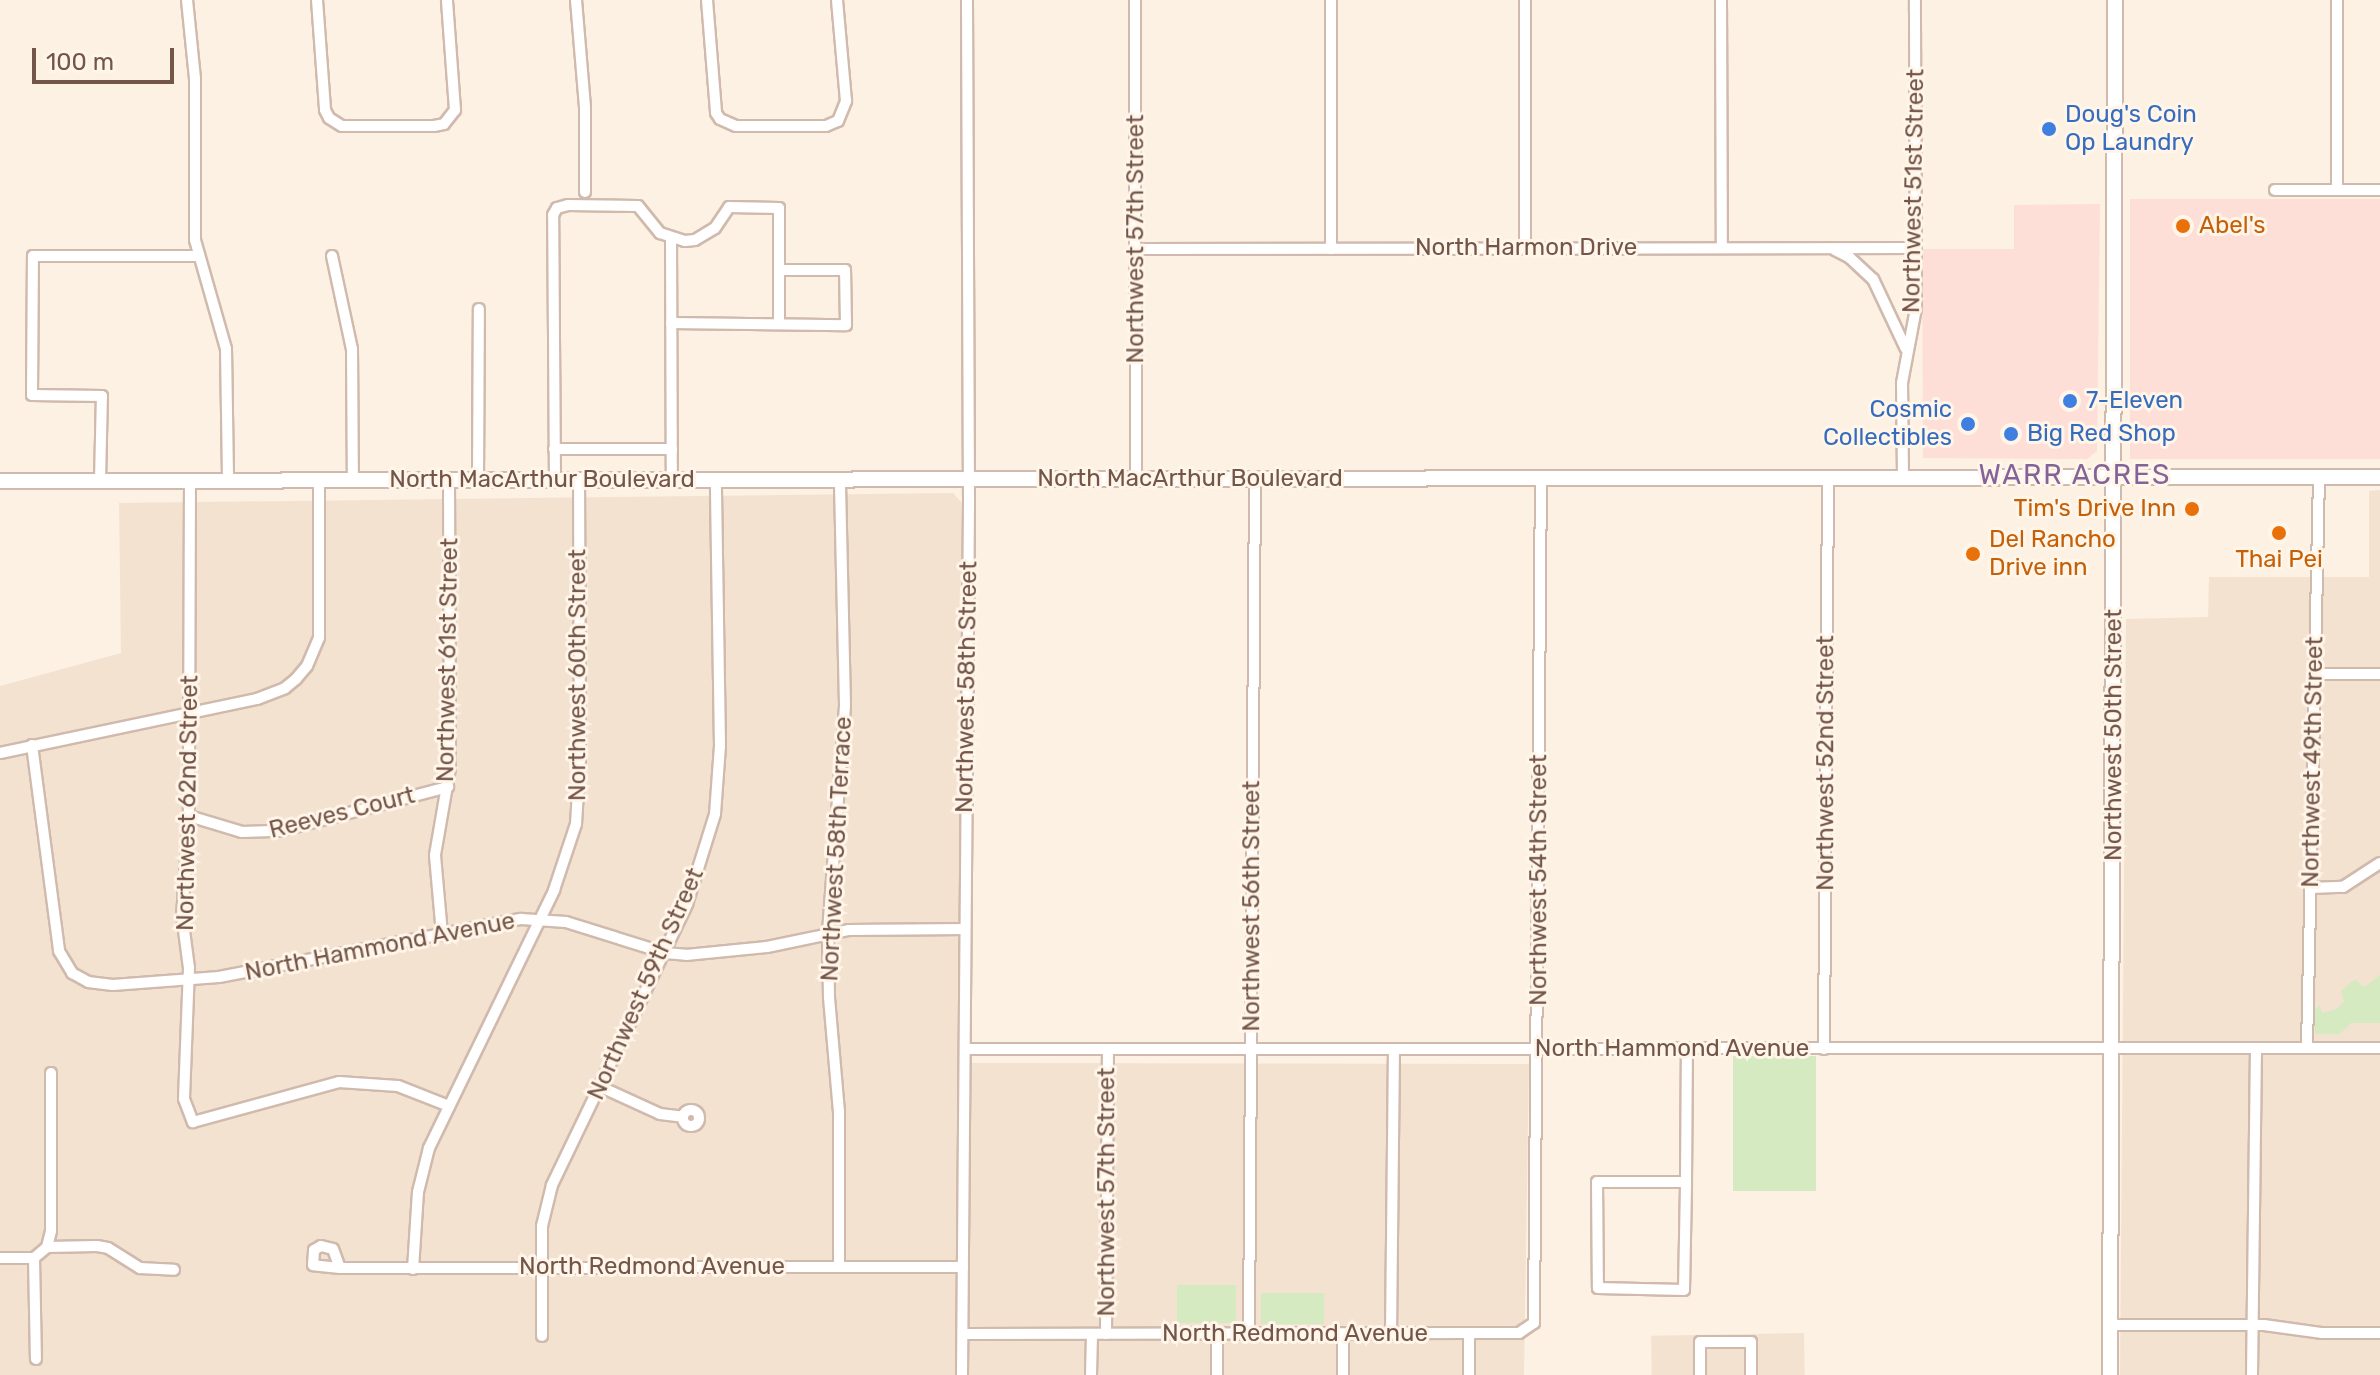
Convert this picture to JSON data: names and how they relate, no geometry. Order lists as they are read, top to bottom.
{
  "streets": {
    "main road": ["North MacArthur Boulevard", "Northwest 50th Street"],
    "street": [
      "Northwest 51st Street",
      "Northwest 57th Street",
      "North Harmon Drive",
      "Northwest 61st Street",
      "Northwest 60th Street",
      "Northwest 58th Street",
      "Northwest 49th Street",
      "Northwest 52nd Street",
      "Northwest 62nd Street",
      "Reeves Court",
      "Northwest 58th Terrace",
      "Northwest 54th Street",
      "Northwest 56th Street",
      "North Hammond Avenue",
      "Northwest 59th Street",
      "North Redmond Avenue"
    ]
  },
  "crossings": [
    ["Northwest 51st Street", "North Harmon Drive"],
    ["Northwest 51st Street", "North MacArthur Boulevard"],
    ["Northwest 57th Street", "North Harmon Drive"],
    ["Northwest 57th Street", "North MacArthur Boulevard"],
    ["Northwest 57th Street", "North Hammond Avenue"],
    ["Northwest 57th Street", "North Redmond Avenue"],
    ["North MacArthur Boulevard", "Northwest 61st Street"],
    ["North MacArthur Boulevard", "Northwest 60th Street"],
    ["North MacArthur Boulevard", "Northwest 58th Street"],
    ["North MacArthur Boulevard", "Northwest 50th Street"],
    ["North MacArthur Boulevard", "Northwest 49th Street"],
    ["North MacArthur Boulevard", "Northwest 52nd Street"],
    ["North MacArthur Boulevard", "Northwest 62nd Street"],
    ["North MacArthur Boulevard", "Northwest 58th Terrace"],
    ["North MacArthur Boulevard", "Northwest 54th Street"],
    ["North MacArthur Boulevard", "Northwest 56th Street"],
    ["North MacArthur Boulevard", "Northwest 59th Street"],
    ["Northwest 61st Street", "Reeves Court"],
    ["Northwest 61st Street", "North Hammond Avenue"],
    ["Northwest 60th Street", "Northwest 62nd Street"],
    ["Northwest 60th Street", "North Hammond Avenue"],
    ["Northwest 60th Street", "North Redmond Avenue"],
    ["Northwest 58th Street", "North Hammond Avenue"],
    ["Northwest 58th Street", "North Redmond Avenue"],
    ["Northwest 50th Street", "North Hammond Avenue"],
    ["Northwest 49th Street", "North Hammond Avenue"],
    ["Northwest 52nd Street", "North Hammond Avenue"],
    ["Northwest 62nd Street", "Reeves Court"],
    ["Northwest 62nd Street", "North Hammond Avenue"],
    ["Northwest 58th Terrace", "North Hammond Avenue"],
    ["Northwest 58th Terrace", "North Redmond Avenue"],
    ["Northwest 54th Street", "North Hammond Avenue"],
    ["Northwest 54th Street", "North Redmond Avenue"],
    ["Northwest 56th Street", "North Hammond Avenue"],
    ["Northwest 56th Street", "North Redmond Avenue"],
    ["North Hammond Avenue", "Northwest 59th Street"],
    ["Northwest 59th Street", "North Redmond Avenue"]
  ],
  "districts": ["WARR ACRES"],
  "places": [
    "Doug's Coin Op Laundry",
    "Abel's",
    "7-Eleven",
    "Cosmic Collectibles",
    "Big Red Shop",
    "Tim's Drive Inn",
    "Thai Pei",
    "Del Rancho Drive inn"
  ],
  "scale_bar": "100 m"
}
